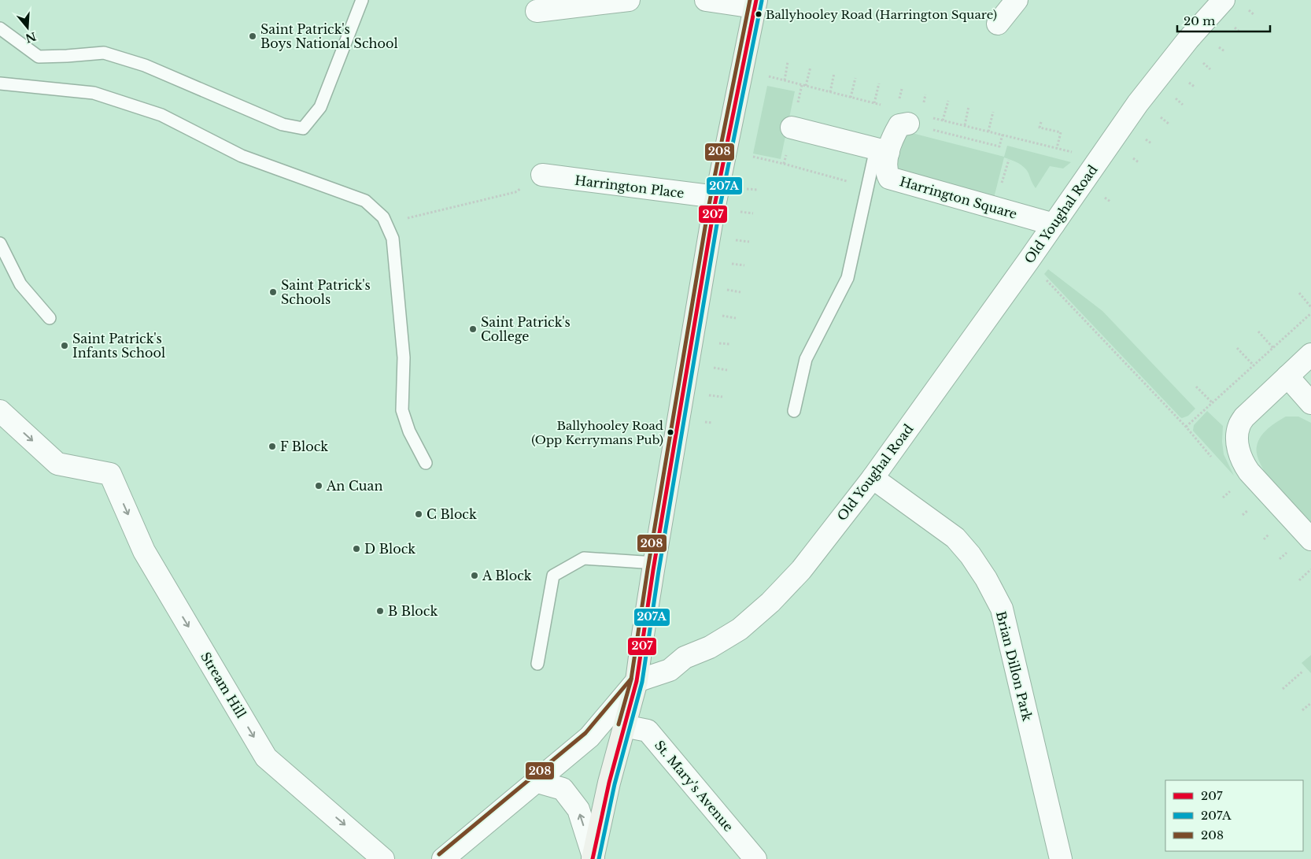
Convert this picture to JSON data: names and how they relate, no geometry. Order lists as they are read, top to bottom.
{
  "streets": {
    "street": [
      "Harrington Place",
      "Harrington Square",
      "Old Youghal Road",
      "Brian Dillon Park",
      "Stream Hill",
      "St. Mary's Avenue"
    ]
  },
  "crossings": [
    ["Harrington Square", "Old Youghal Road"],
    ["Old Youghal Road", "Brian Dillon Park"]
  ],
  "one_way": ["Stream Hill"],
  "places": [
    "Ballyhooley Road (Harrington Square)",
    "Saint Patrick's Boys National School",
    "Saint Patrick's Schools",
    "Saint Patrick's College",
    "Saint Patrick's Infants School",
    "Ballyhooley Road (Opp Kerrymans Pub)",
    "F Block",
    "An Cuan",
    "C Block",
    "D Block",
    "A Block",
    "B Block"
  ],
  "lines": ["transit line 207", "transit line 208", "transit line 207A"],
  "legend": ["207", "207A", "208"],
  "scale_bar": "20 m",
  "north": "bottom"
}
